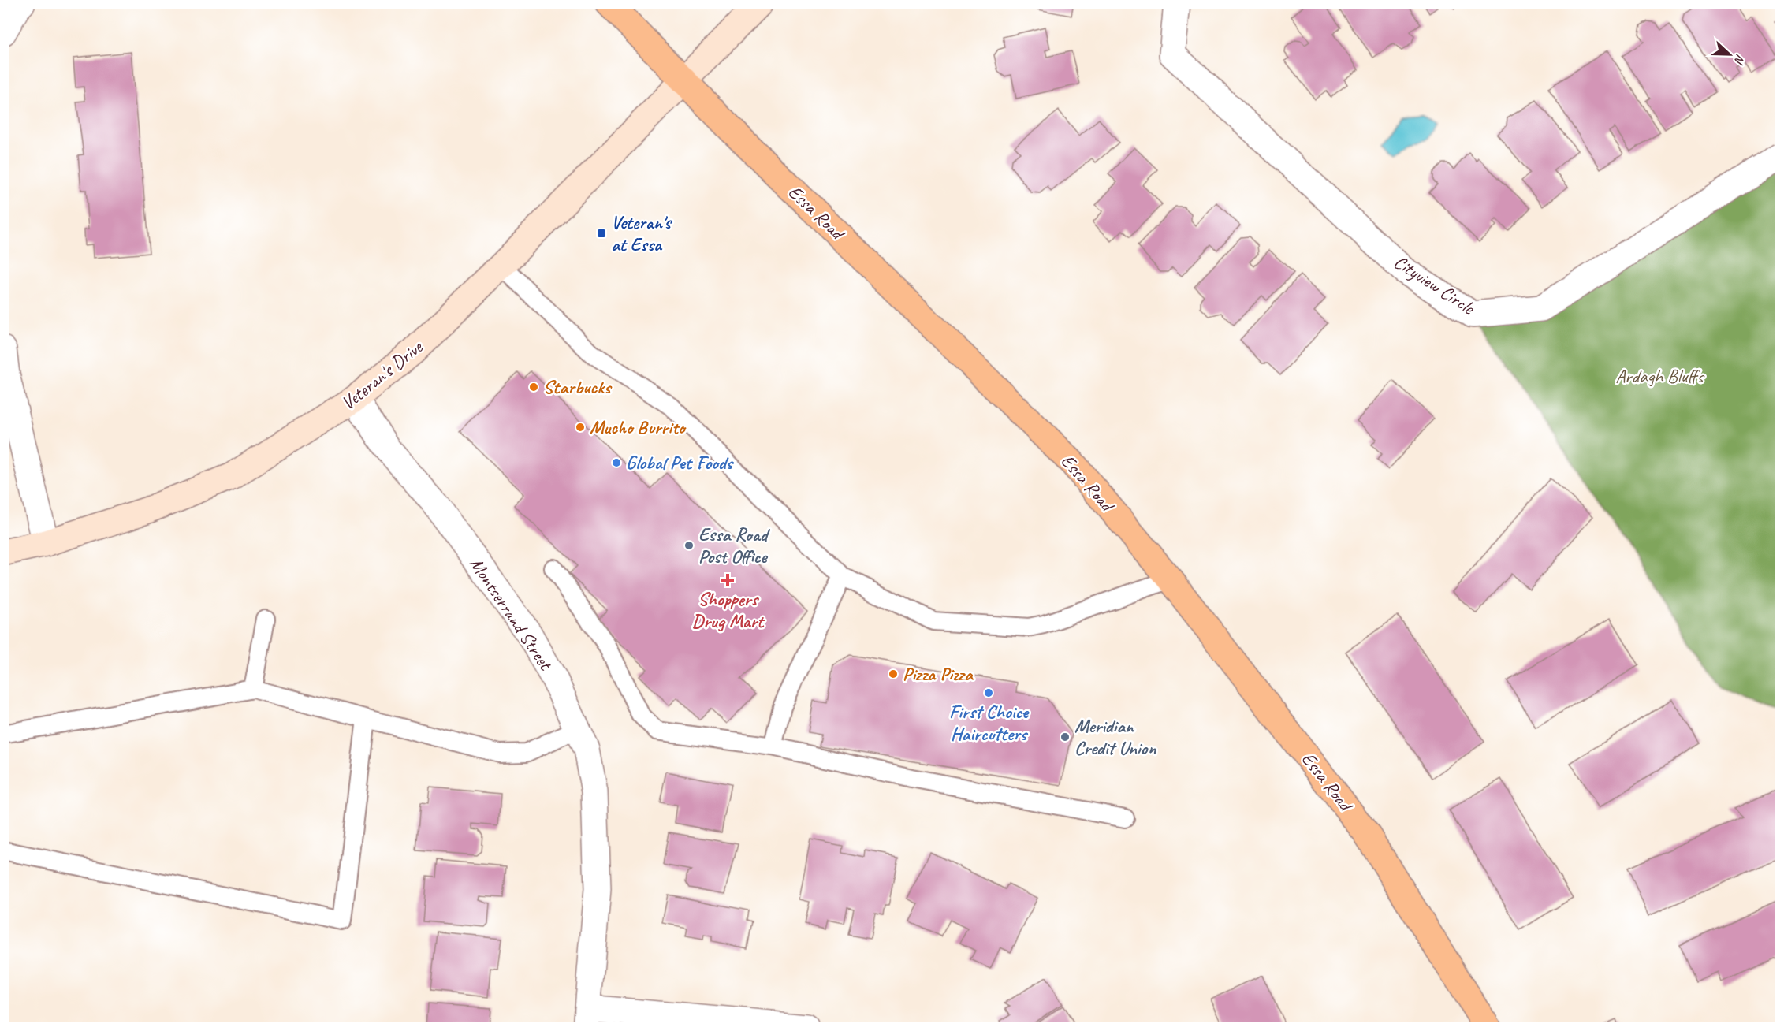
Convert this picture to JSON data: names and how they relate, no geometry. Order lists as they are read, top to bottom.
{
  "streets": {
    "main road": ["Essa Road", "Veteran's Drive"],
    "street": ["Cityview Circle", "Montserrand Street"]
  },
  "crossings": [
    ["Essa Road", "Veteran's Drive"],
    ["Veteran's Drive", "Montserrand Street"]
  ],
  "parks": ["Ardagh Bluffs"],
  "places": {
    "transit": ["Veteran's at Essa"],
    "other": [
      "Starbucks",
      "Mucho Burrito",
      "Global Pet Foods",
      "Essa Road Post Office",
      "Pizza Pizza",
      "First Choice Haircutters",
      "Meridian Credit Union"
    ],
    "health": ["Shoppers Drug Mart"]
  },
  "north": "right"
}
